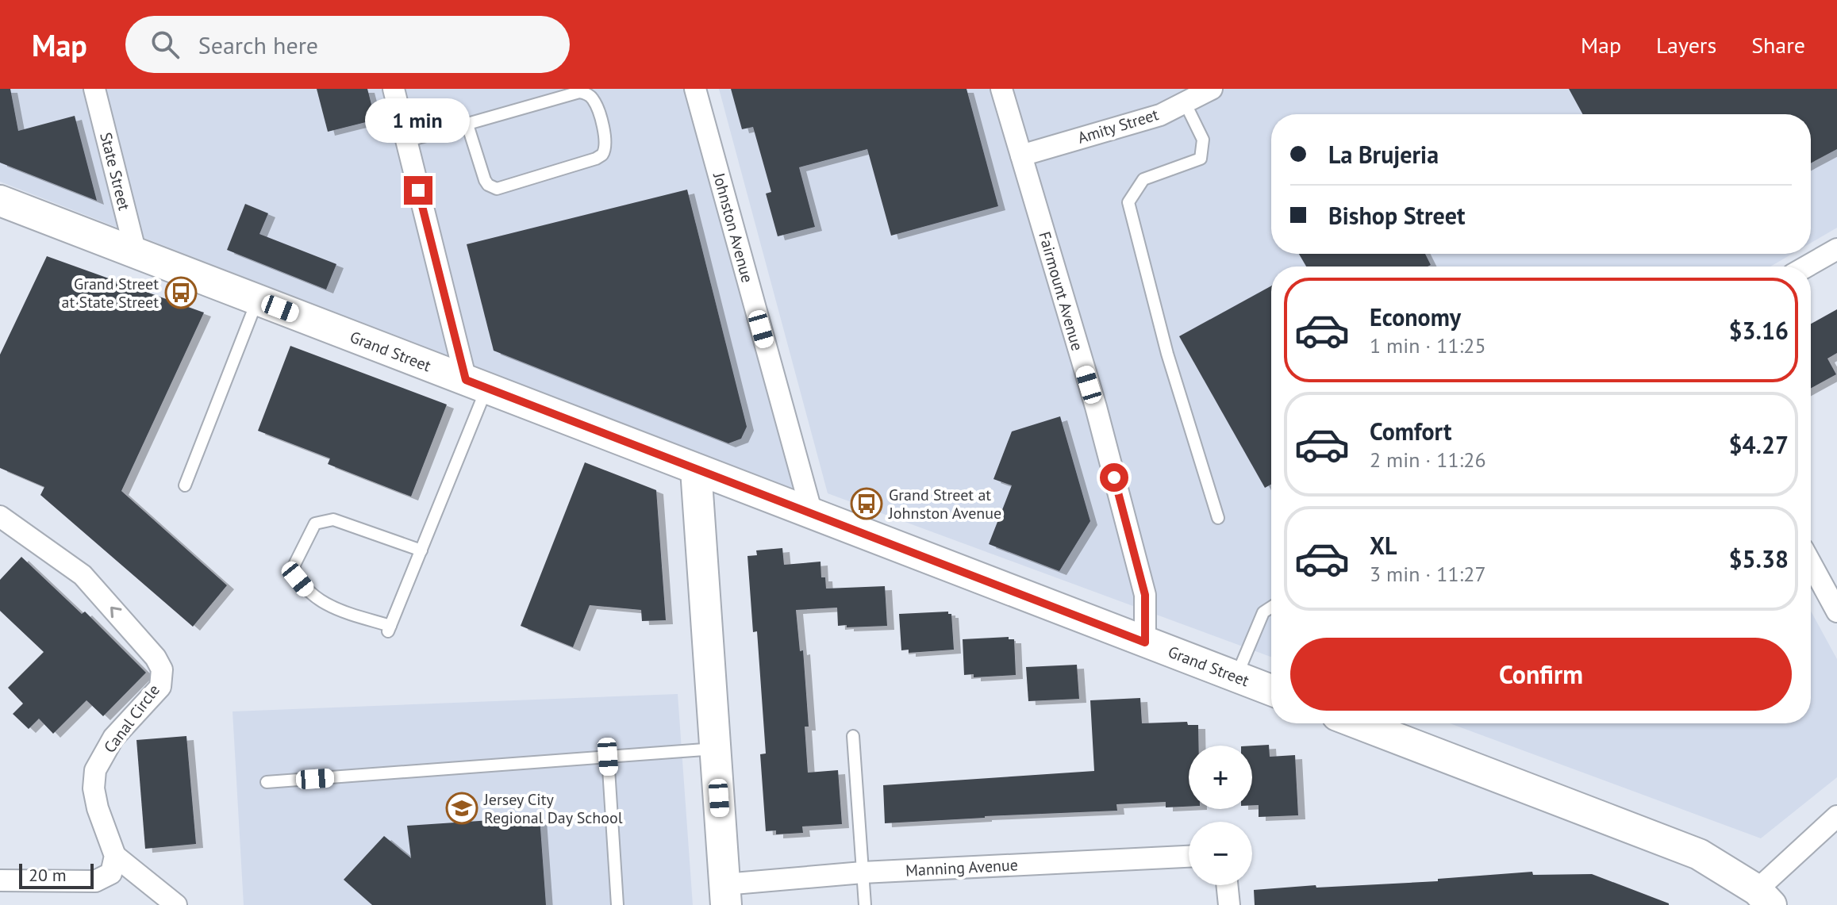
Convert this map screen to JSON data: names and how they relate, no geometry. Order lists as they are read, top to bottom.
{
  "streets": {
    "main road": ["Grand Street"],
    "street": [
      "Amity Street",
      "State Street",
      "Johnston Avenue",
      "Fairmount Avenue",
      "Canal Circle",
      "Manning Avenue"
    ]
  },
  "crossings": [
    ["Amity Street", "Fairmount Avenue"],
    ["State Street", "Grand Street"],
    ["Johnston Avenue", "Grand Street"],
    ["Fairmount Avenue", "Grand Street"]
  ],
  "one_way": ["Canal Circle"],
  "places": {
    "bus stop": ["Grand Street at State Street", "Grand Street at Johnston Avenue"],
    "school or university": ["Jersey City Regional Day School"]
  },
  "scale_bar": "20 m",
  "page": {
    "header": "Map",
    "search": "Search here",
    "nav": ["Map", "Layers", "Share"],
    "bubble": "1 min",
    "banner": ["La Brujeria", "Bishop Street"],
    "list": [
      {
        "name": "Economy",
        "note": "1 min · 11:25",
        "value": "$3.16"
      },
      {
        "name": "Comfort",
        "note": "2 min · 11:26",
        "value": "$4.27"
      },
      {
        "name": "XL",
        "note": "3 min · 11:27",
        "value": "$5.38"
      }
    ],
    "buttons": "Confirm",
    "map_buttons": ["+", "−"],
    "scale": "20 m"
  }
}
